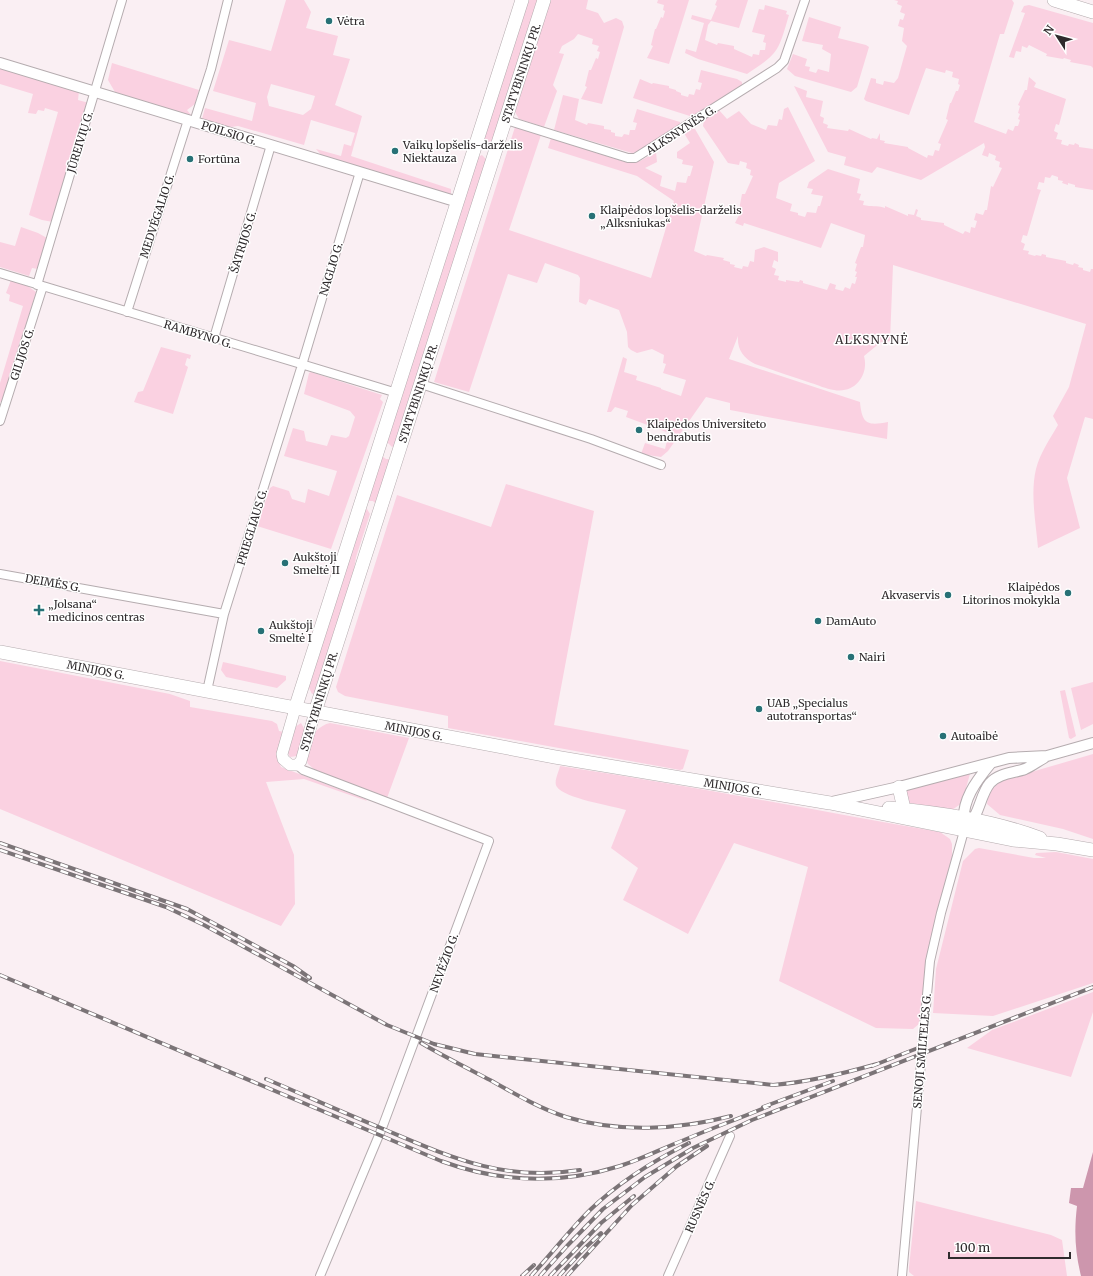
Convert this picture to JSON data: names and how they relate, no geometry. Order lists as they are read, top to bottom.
{
  "streets": {
    "main road": ["STATYBININKŲ PR.", "MINIJOS G."],
    "street": [
      "ALKSNYNĖS G.",
      "POILSIO G.",
      "JŪREIVIŲ G.",
      "MEDVĖGALIO G.",
      "ŠATRIJOS G.",
      "NAGLIO G.",
      "RAMBYNO G.",
      "GILIJOS G.",
      "PRIEGLIAUS G.",
      "DEIMĖS G.",
      "NEVĖŽIO G.",
      "SENOJI SMILTELĖS G.",
      "RUSNĖS G."
    ]
  },
  "crossings": [
    ["STATYBININKŲ PR.", "ALKSNYNĖS G."],
    ["STATYBININKŲ PR.", "POILSIO G."],
    ["STATYBININKŲ PR.", "RAMBYNO G."],
    ["STATYBININKŲ PR.", "MINIJOS G."],
    ["STATYBININKŲ PR.", "NEVĖŽIO G."],
    ["POILSIO G.", "JŪREIVIŲ G."],
    ["POILSIO G.", "MEDVĖGALIO G."],
    ["POILSIO G.", "ŠATRIJOS G."],
    ["POILSIO G.", "NAGLIO G."],
    ["JŪREIVIŲ G.", "RAMBYNO G."],
    ["JŪREIVIŲ G.", "GILIJOS G."],
    ["MEDVĖGALIO G.", "RAMBYNO G."],
    ["ŠATRIJOS G.", "RAMBYNO G."],
    ["NAGLIO G.", "RAMBYNO G."],
    ["NAGLIO G.", "PRIEGLIAUS G."],
    ["RAMBYNO G.", "GILIJOS G."],
    ["RAMBYNO G.", "PRIEGLIAUS G."],
    ["PRIEGLIAUS G.", "DEIMĖS G."],
    ["PRIEGLIAUS G.", "MINIJOS G."],
    ["MINIJOS G.", "SENOJI SMILTELĖS G."]
  ],
  "districts": ["ALKSNYNĖ"],
  "places": {
    "other": [
      "Vėtra",
      "Vaikų lopšelis-darželis Niektauza",
      "Fortūna",
      "Klaipėdos lopšelis-darželis „Alksniukas“",
      "Klaipėdos Universiteto bendrabutis",
      "Aukštoji Smeltė II",
      "Klaipėdos Litorinos mokykla",
      "Akvaservis",
      "DamAuto",
      "Aukštoji Smeltė I",
      "Nairi",
      "UAB „Specialus autotransportas“",
      "Autoaibė"
    ],
    "health": ["„Jolsana“ medicinos centras"]
  },
  "scale_bar": "100 m",
  "north": "top left"
}
